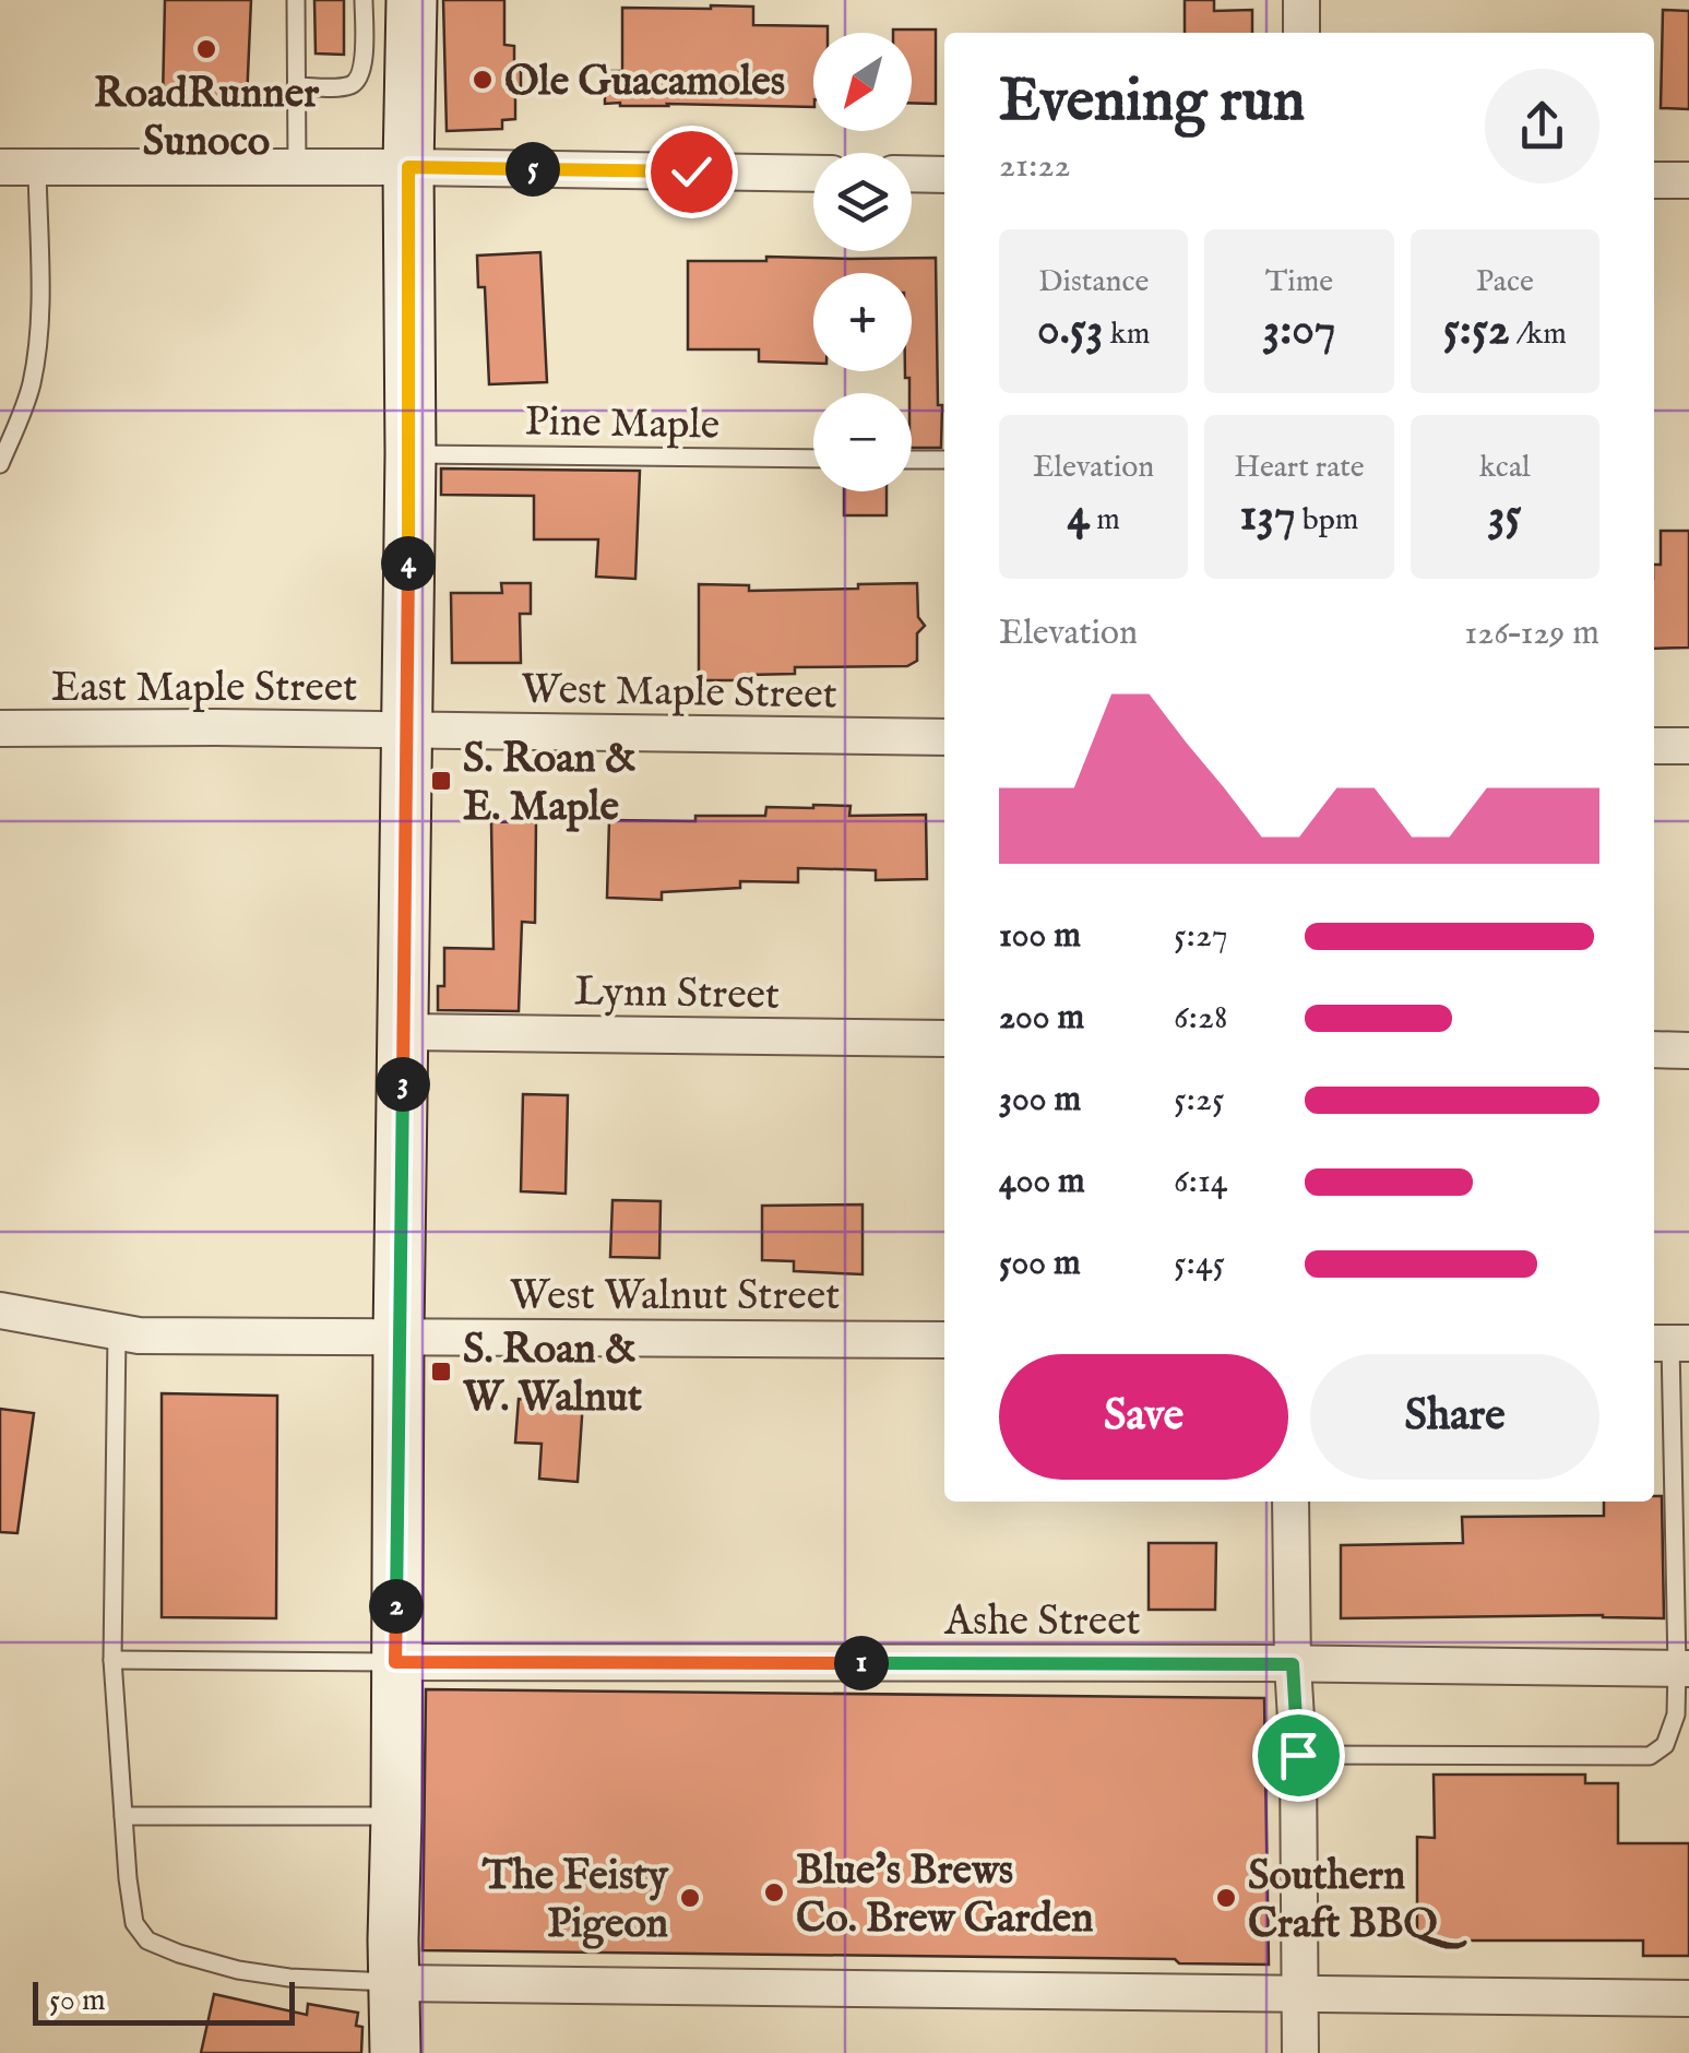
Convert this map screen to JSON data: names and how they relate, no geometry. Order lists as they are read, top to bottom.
{
  "streets": {
    "street": [
      "East Maple Street",
      "West Maple Street",
      "Lynn Street",
      "West Walnut Street",
      "Ashe Street"
    ],
    "lane": ["Pine Maple"]
  },
  "crossings": [
    ["East Maple Street", "West Maple Street"]
  ],
  "places": {
    "other": [
      "RoadRunner Sunoco",
      "Ole Guacamoles",
      "Blue's Brews Co. Brew Garden",
      "The Feisty Pigeon",
      "Southern Craft BBQ"
    ],
    "transit": ["S. Roan & E. Maple", "S. Roan & W. Walnut"]
  },
  "scale_bar": "50 m",
  "north": "bottom left",
  "page": {
    "map_buttons": ["+", "−"],
    "heading": ["Evening run", "21:22"],
    "pins": [
      "5",
      "4",
      "3",
      "2",
      "1"
    ],
    "stats": [
      ["Distance", "0.53 km"],
      ["Time", "3:07"],
      ["Pace", "5:52 /km"],
      ["Elevation", "4 m"],
      ["Heart rate", "137 bpm"],
      ["kcal", "35"]
    ],
    "chart": ["Elevation", "126–129 m"],
    "list": [
      {
        "name": "100 m",
        "note": "5:27"
      },
      {
        "name": "200 m",
        "note": "6:28"
      },
      {
        "name": "300 m",
        "note": "5:25"
      },
      {
        "name": "400 m",
        "note": "6:14"
      },
      {
        "name": "500 m",
        "note": "5:45"
      }
    ],
    "buttons": ["Save", "Share"],
    "scale": "50 m"
  }
}
